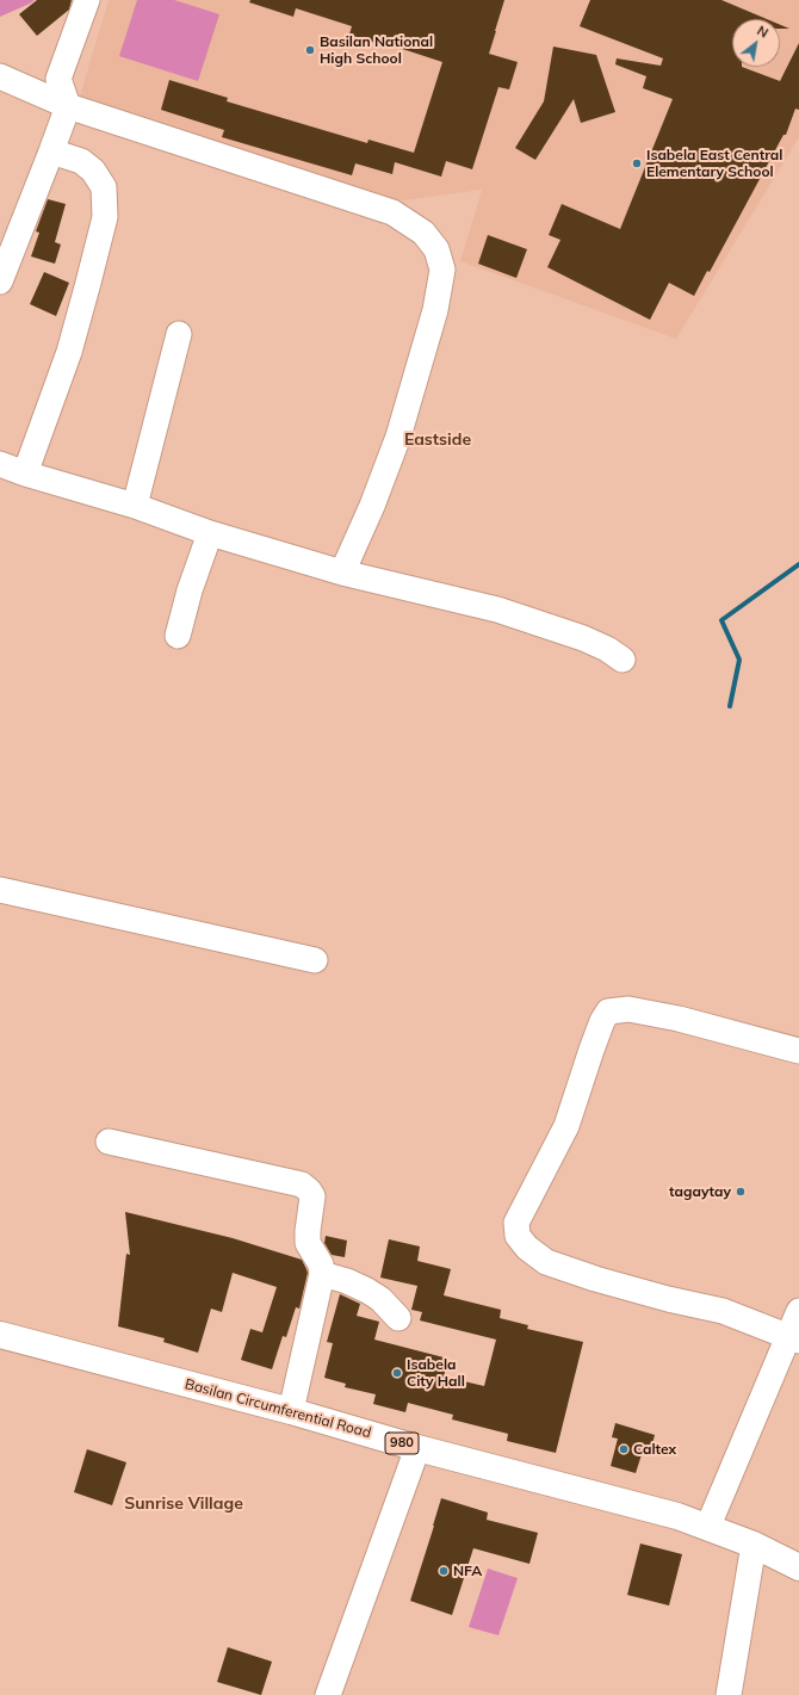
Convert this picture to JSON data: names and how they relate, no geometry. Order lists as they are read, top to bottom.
{
  "streets": {
    "main road": ["Basilan Circumferential Road", "980"]
  },
  "districts": ["Eastside", "Sunrise Village"],
  "places": [
    "Basilan National High School",
    "Isabela East Central Elementary School",
    "tagaytay",
    "Isabela City Hall",
    "Caltex",
    "NFA"
  ],
  "north": "top right"
}
